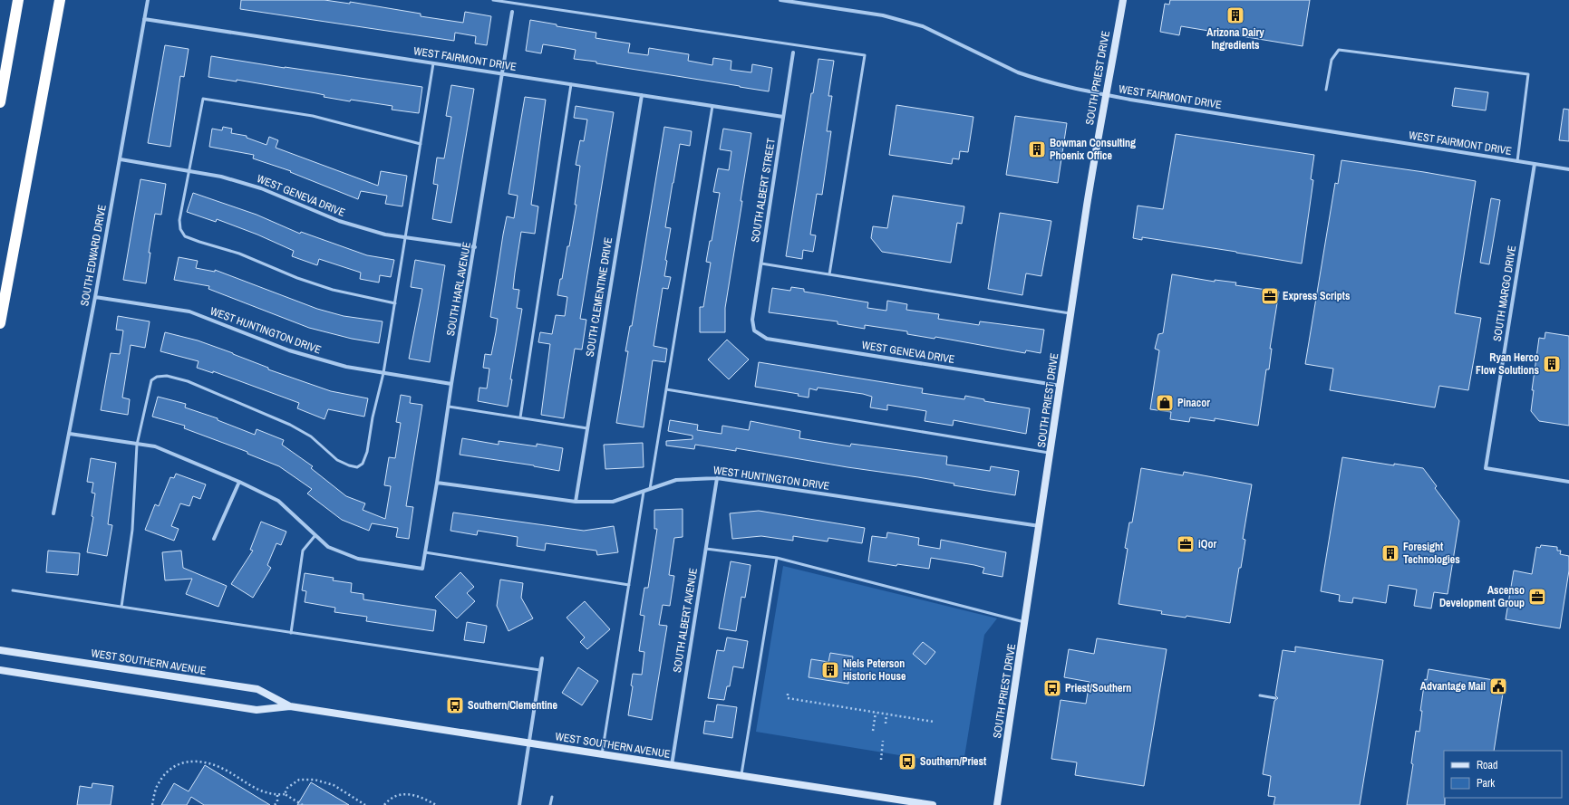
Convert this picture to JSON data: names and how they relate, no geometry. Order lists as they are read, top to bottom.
{
  "streets": {
    "main road": ["SOUTH PRIEST DRIVE", "WEST SOUTHERN AVENUE"],
    "street": [
      "WEST FAIRMONT DRIVE",
      "SOUTH ALBERT STREET",
      "WEST GENEVA DRIVE",
      "SOUTH EDWARD DRIVE",
      "SOUTH HARL AVENUE",
      "SOUTH MARGO DRIVE",
      "SOUTH CLEMENTINE DRIVE",
      "WEST HUNTINGTON DRIVE",
      "SOUTH ALBERT AVENUE"
    ]
  },
  "crossings": [
    ["WEST FAIRMONT DRIVE", "SOUTH PRIEST DRIVE"],
    ["WEST FAIRMONT DRIVE", "SOUTH ALBERT STREET"],
    ["WEST FAIRMONT DRIVE", "SOUTH EDWARD DRIVE"],
    ["WEST FAIRMONT DRIVE", "SOUTH HARL AVENUE"],
    ["WEST FAIRMONT DRIVE", "SOUTH MARGO DRIVE"],
    ["WEST FAIRMONT DRIVE", "SOUTH CLEMENTINE DRIVE"],
    ["SOUTH PRIEST DRIVE", "WEST GENEVA DRIVE"],
    ["SOUTH PRIEST DRIVE", "WEST HUNTINGTON DRIVE"],
    ["SOUTH ALBERT STREET", "WEST GENEVA DRIVE"],
    ["WEST GENEVA DRIVE", "SOUTH EDWARD DRIVE"],
    ["WEST GENEVA DRIVE", "SOUTH HARL AVENUE"],
    ["SOUTH EDWARD DRIVE", "WEST HUNTINGTON DRIVE"],
    ["SOUTH HARL AVENUE", "WEST HUNTINGTON DRIVE"],
    ["SOUTH CLEMENTINE DRIVE", "WEST HUNTINGTON DRIVE"],
    ["WEST HUNTINGTON DRIVE", "SOUTH ALBERT AVENUE"],
    ["SOUTH ALBERT AVENUE", "WEST SOUTHERN AVENUE"]
  ],
  "places": {
    "building": [
      "Arizona Dairy Ingredients",
      "Bowman Consulting Phoenix Office",
      "Ryan Herco Flow Solutions",
      "Foresight Technologies",
      "Niels Peterson Historic House"
    ],
    "office": ["Express Scripts", "iQor", "Ascenso Development Group"],
    "shop": ["Pinacor"],
    "public building": ["Advantage Mail"],
    "bus stop": ["Priest/Southern", "Southern/Clementine", "Southern/Priest"]
  },
  "legend": ["Road", "Park"]
}
